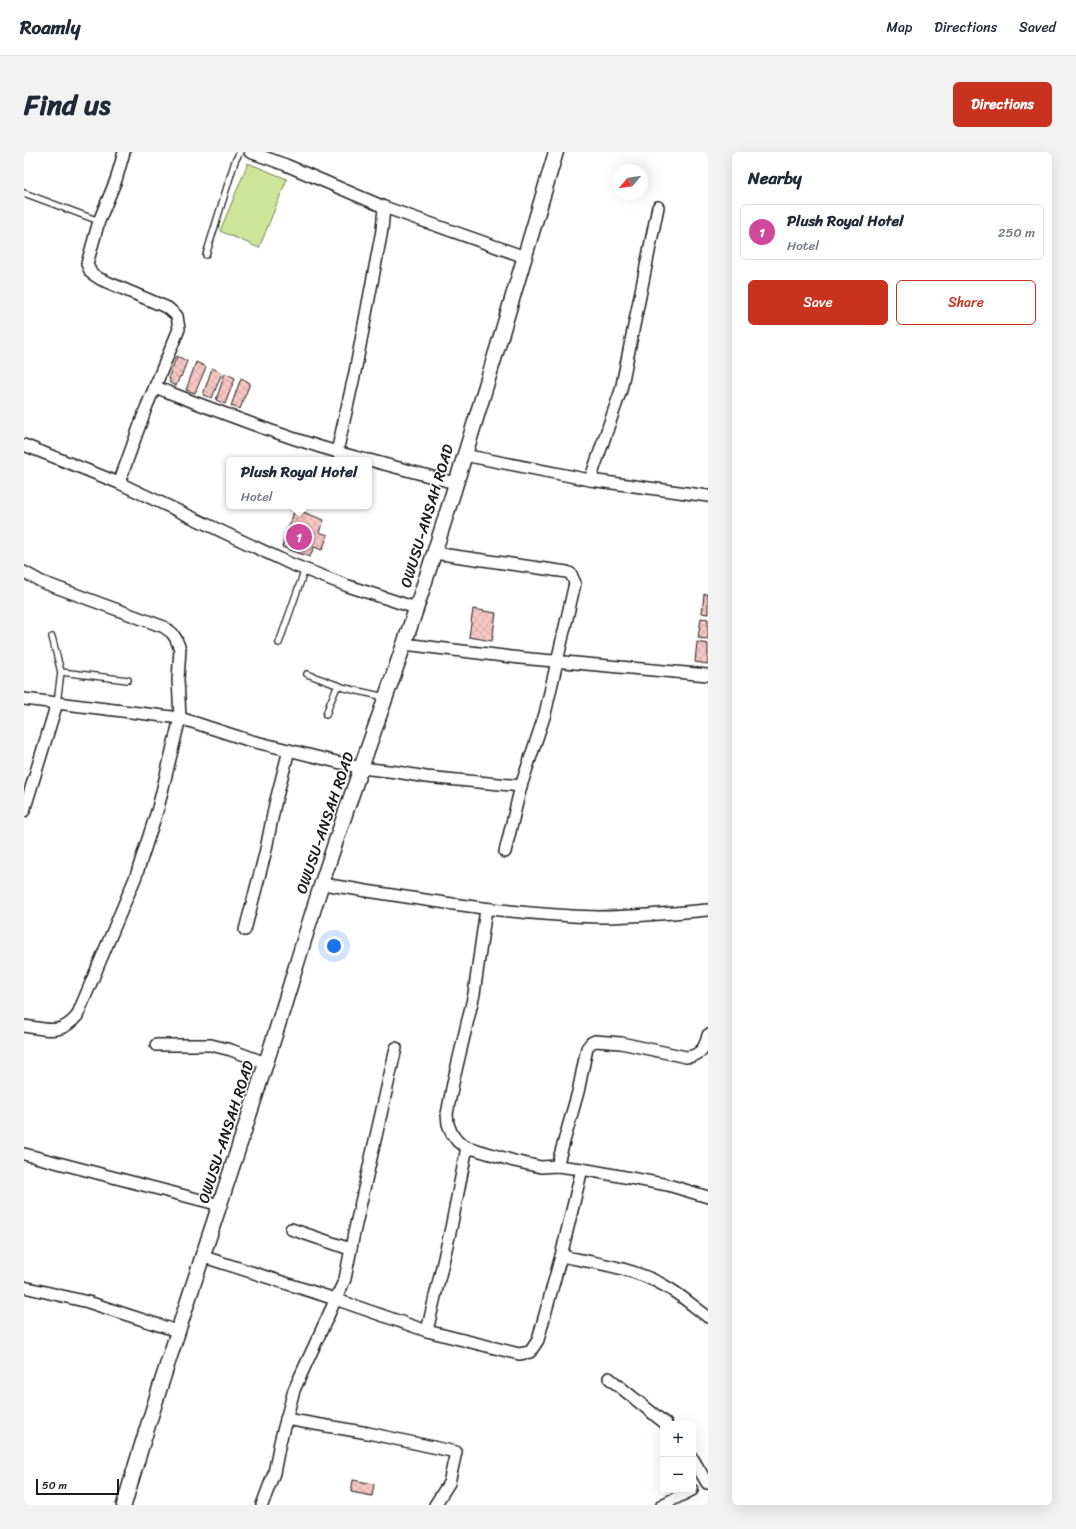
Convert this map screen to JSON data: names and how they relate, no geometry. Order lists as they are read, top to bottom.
{
  "streets": {
    "street": ["OWUSU-ANSAH ROAD"]
  },
  "scale_bar": "50 m",
  "north": "bottom left",
  "page": {
    "header": "Roamly",
    "nav": ["Map", "Directions", "Saved"],
    "title": "Find us",
    "buttons": [
      "Directions",
      ["Save", "Share"]
    ],
    "heading": "Nearby",
    "list": [
      {
        "mark": "1",
        "name": "Plush Royal Hotel",
        "note": "Hotel",
        "value": "250 m"
      }
    ],
    "popup": ["Plush Royal Hotel", "Hotel"],
    "pins": "1",
    "map_buttons": ["+", "−"],
    "scale": "50 m"
  }
}
